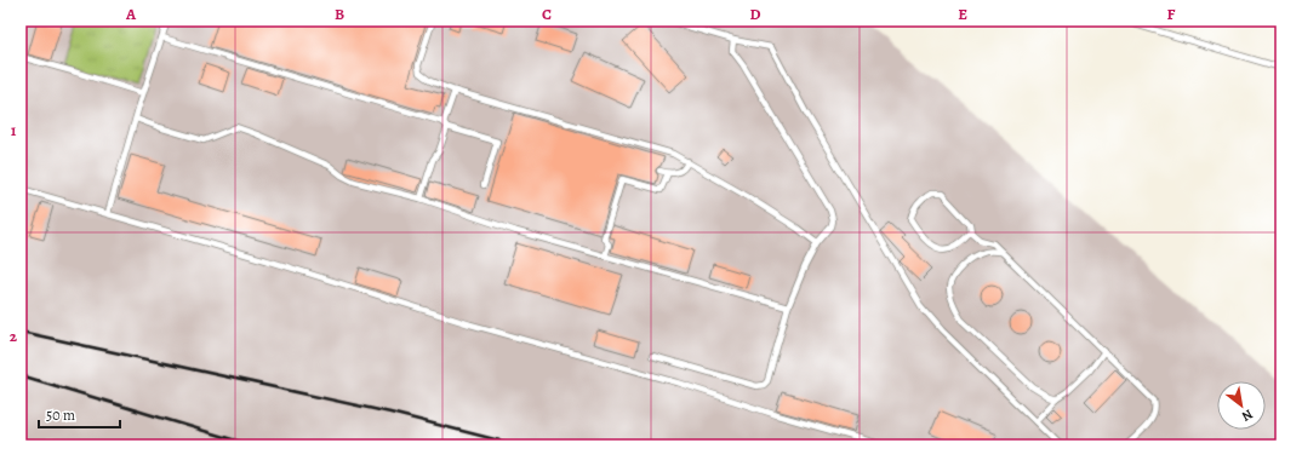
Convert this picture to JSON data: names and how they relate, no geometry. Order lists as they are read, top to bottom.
{
  "scale_bar": "50 m",
  "north": "bottom right",
  "grid": {
    "columns": [
      "A",
      "B",
      "C",
      "D",
      "E",
      "F"
    ],
    "rows": ["1", "2"]
  }
}
